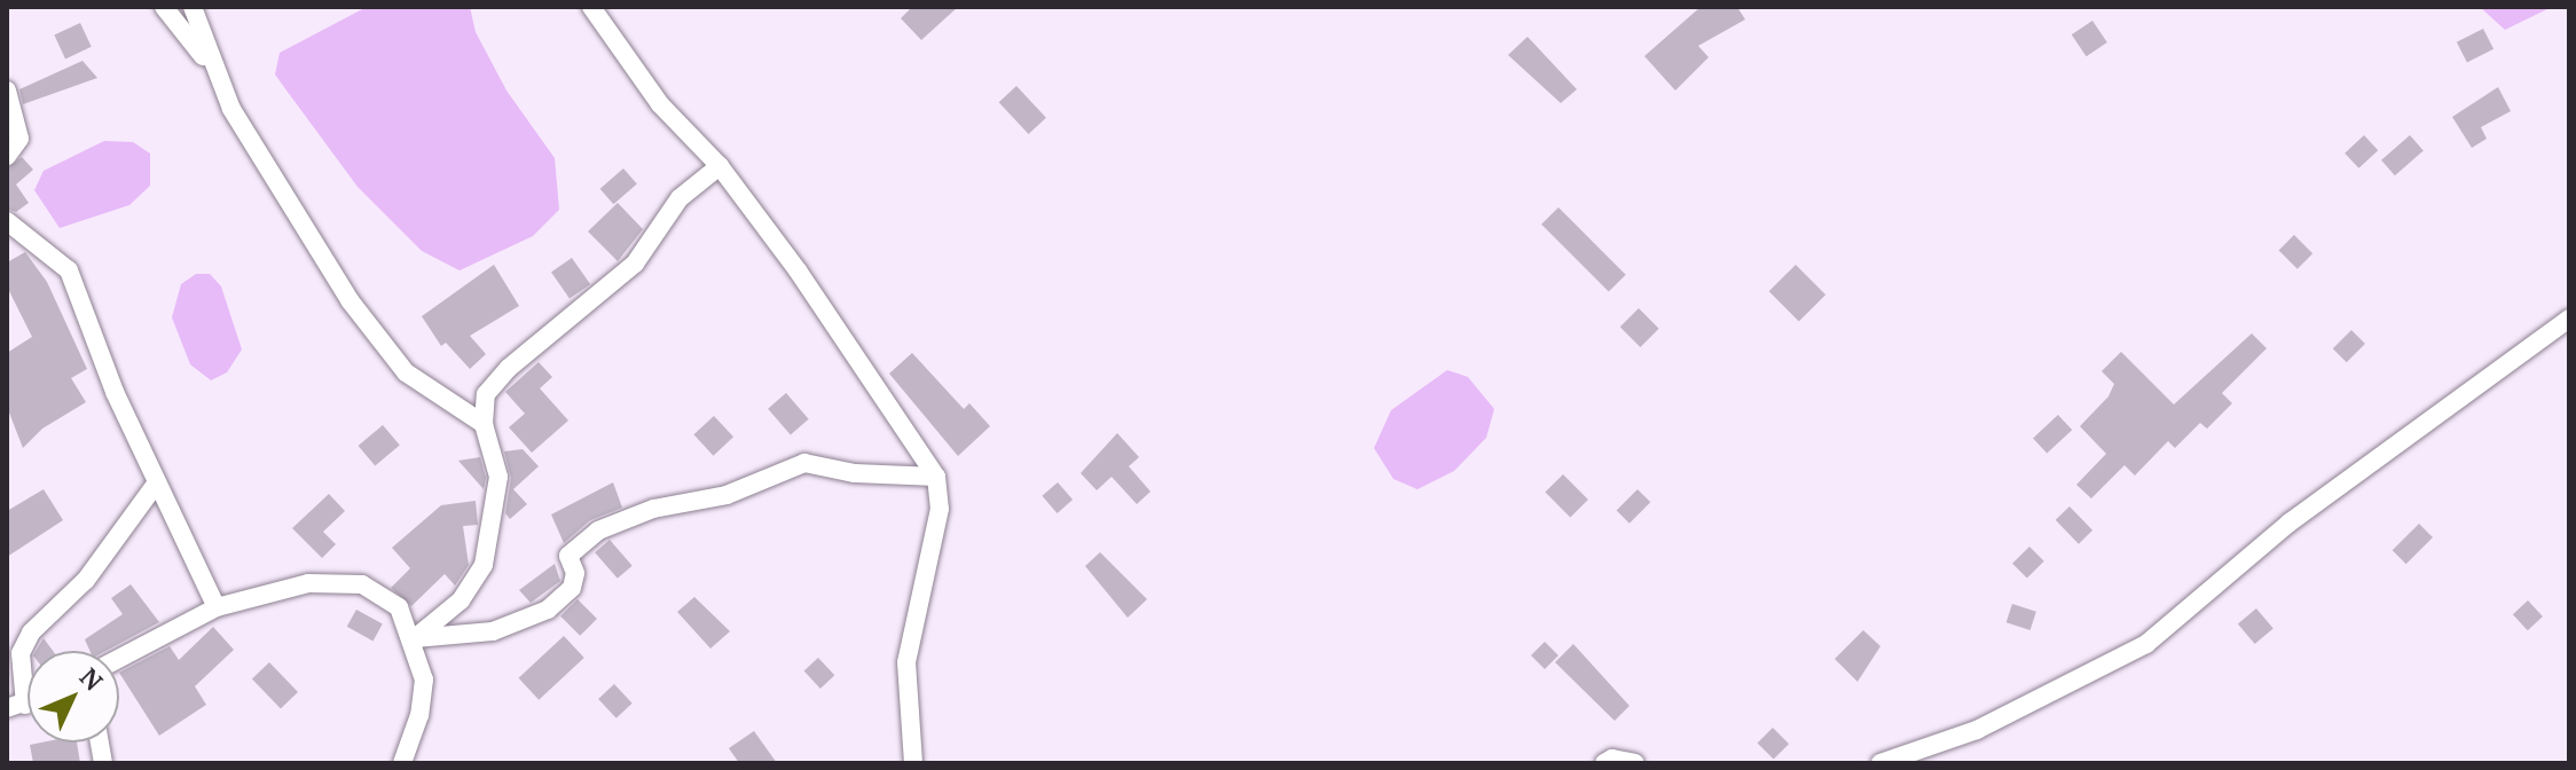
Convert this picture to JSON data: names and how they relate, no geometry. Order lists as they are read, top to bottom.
{
  "north": "top right"
}
